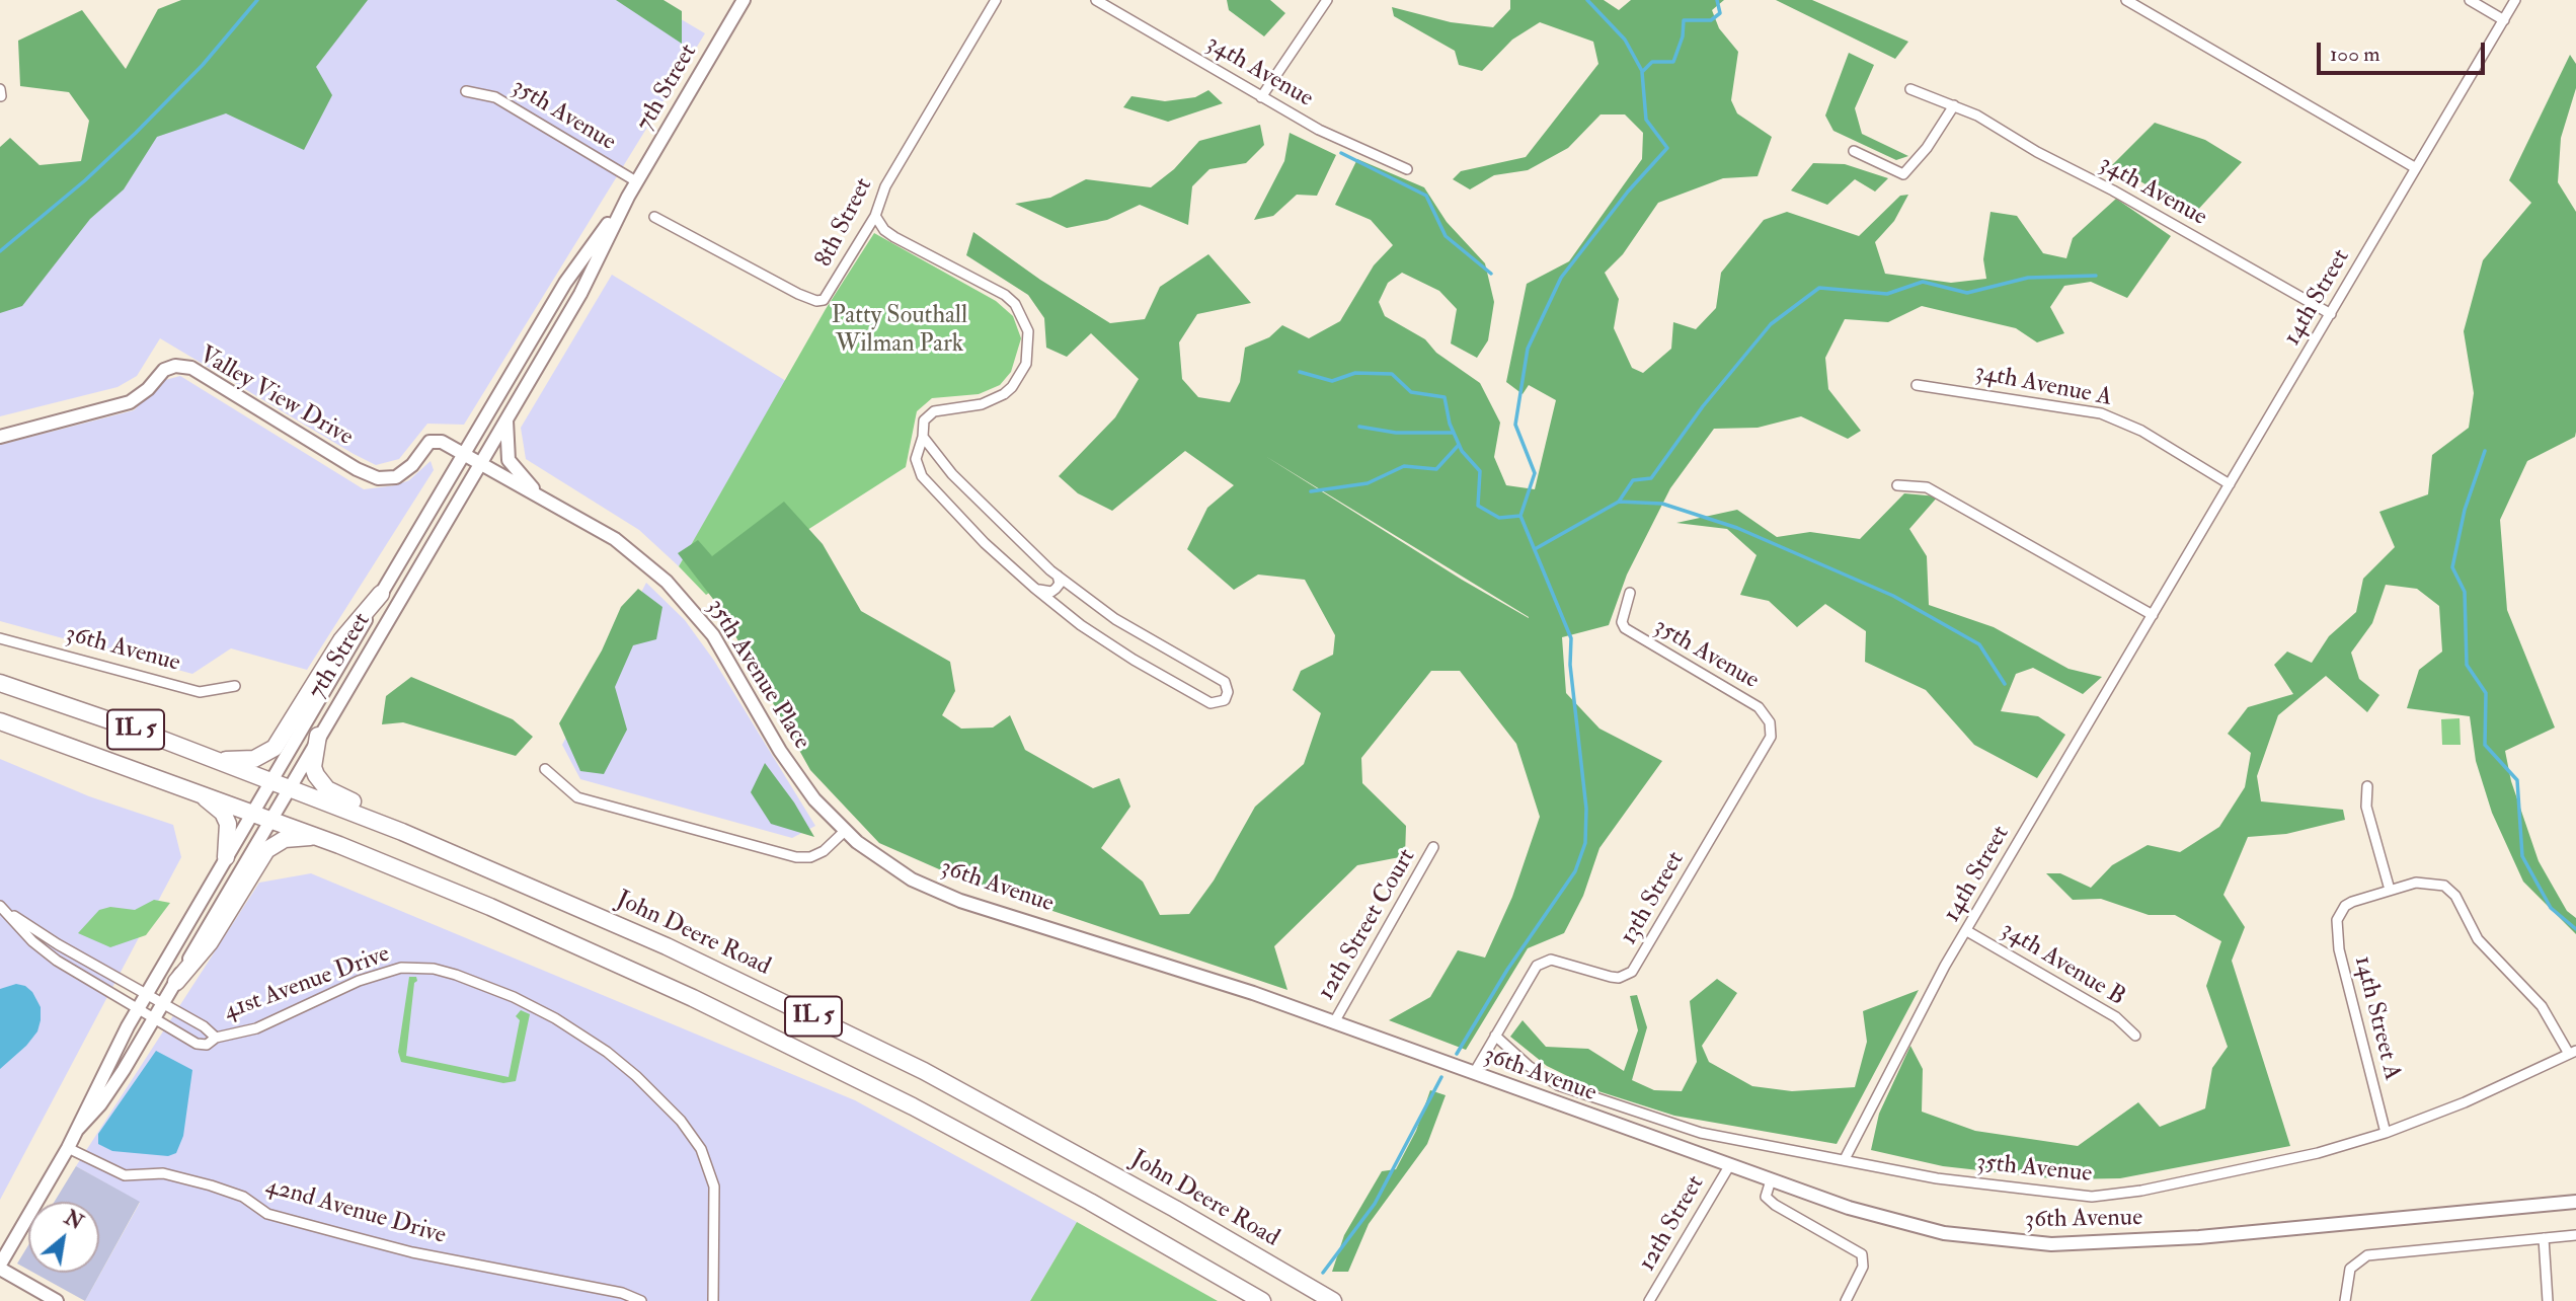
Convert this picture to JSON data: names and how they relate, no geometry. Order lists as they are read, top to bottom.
{
  "streets": {
    "highway": ["IL 5", "John Deere Road"],
    "street": [
      "34th Avenue",
      "7th Street",
      "35th Avenue",
      "8th Street",
      "14th Street",
      "34th Avenue A",
      "Valley View Drive",
      "36th Avenue",
      "35th Avenue Place",
      "13th Street",
      "12th Street Court",
      "34th Avenue B",
      "41st Avenue Drive",
      "14th Street A",
      "42nd Avenue Drive",
      "12th Street"
    ]
  },
  "crossings": [
    ["34th Avenue", "14th Street"],
    ["7th Street", "35th Avenue"],
    ["7th Street", "Valley View Drive"],
    ["7th Street", "35th Avenue Place"],
    ["7th Street", "IL 5"],
    ["7th Street", "John Deere Road"],
    ["7th Street", "41st Avenue Drive"],
    ["7th Street", "42nd Avenue Drive"],
    ["35th Avenue", "14th Street"],
    ["35th Avenue", "13th Street"],
    ["35th Avenue", "14th Street A"],
    ["14th Street", "34th Avenue A"],
    ["14th Street", "34th Avenue B"],
    ["Valley View Drive", "35th Avenue Place"],
    ["36th Avenue", "35th Avenue Place"],
    ["36th Avenue", "13th Street"],
    ["36th Avenue", "12th Street Court"],
    ["36th Avenue", "12th Street"]
  ],
  "parks": ["Patty Southall Wilman Park"],
  "scale_bar": "100 m",
  "north": "top right"
}
